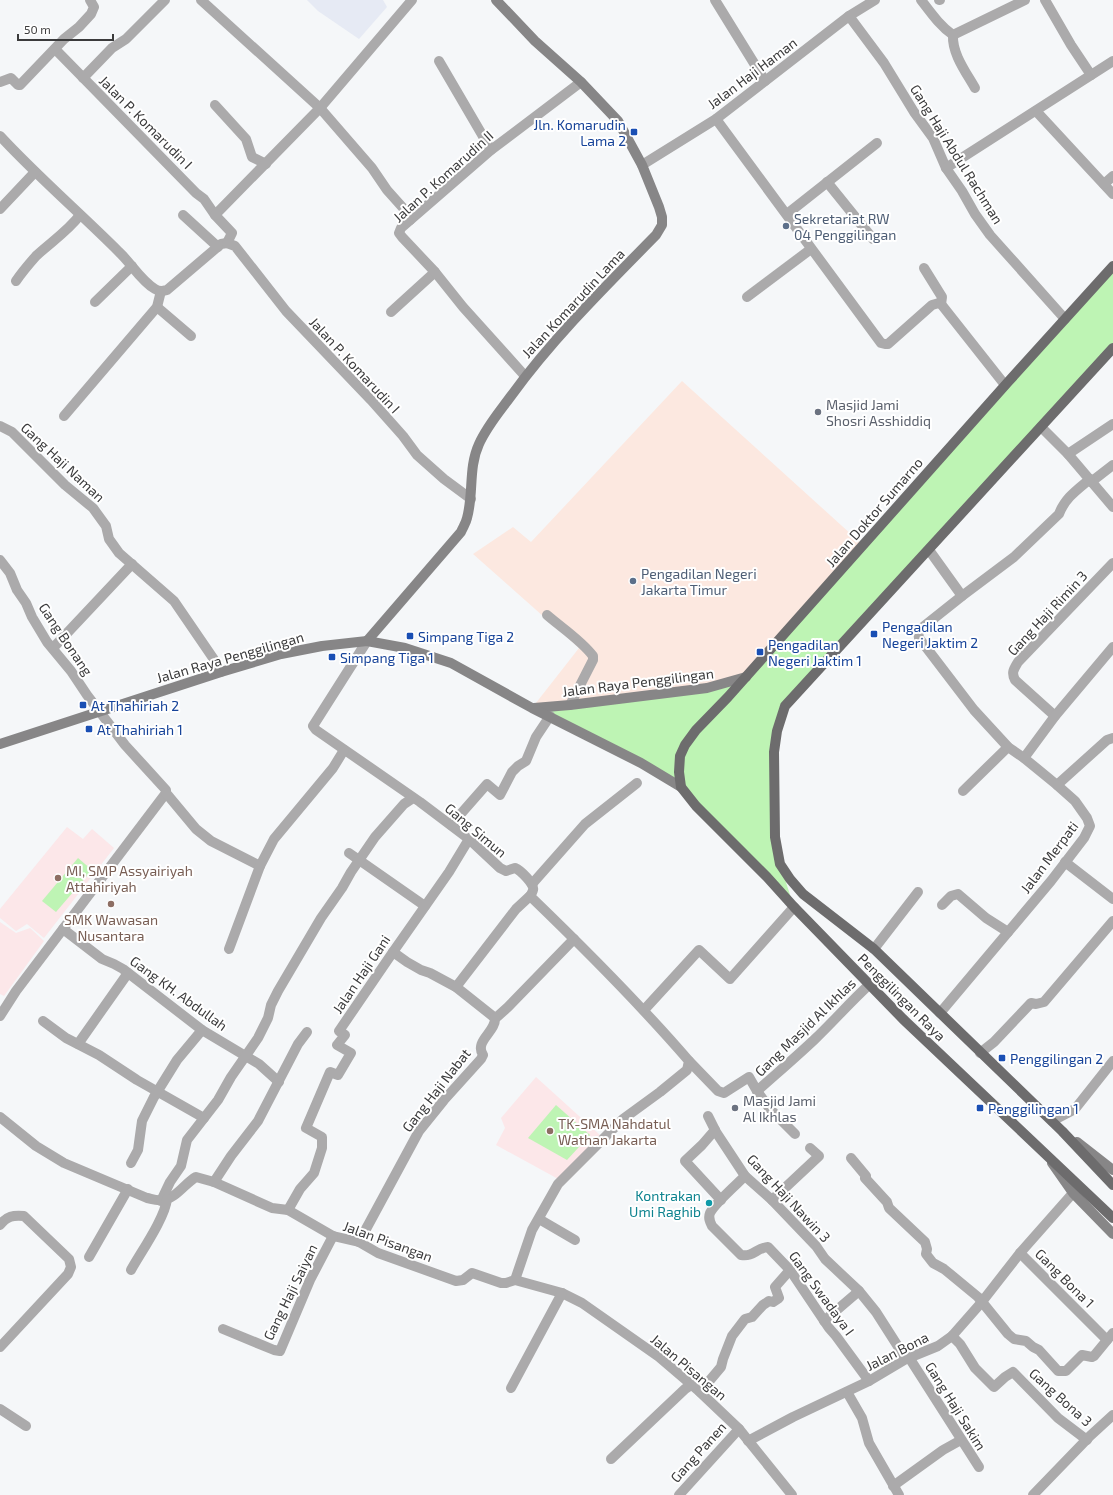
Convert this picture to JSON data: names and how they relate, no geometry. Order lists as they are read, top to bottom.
{
  "streets": {
    "main road": ["Jalan Doktor Sumarno", "Penggilingan Raya"],
    "street": [
      "Jalan Haji Haman",
      "Jalan P. Komarudin I",
      "Gang Haji Abdul Rachman",
      "Jalan P. Komarudin II",
      "Jalan Komarudin Lama",
      "Gang Haji Naman",
      "Gang Haji Rimin 3",
      "Gang Bonang",
      "Jalan Raya Penggilingan",
      "Gang Simun",
      "Jalan Merpati",
      "Jalan Haji Gani",
      "Gang KH. Abdullah",
      "Gang Masjid Al Ikhlas",
      "Gang Haji Nabat",
      "Gang Haji Nawin 3",
      "Jalan Pisangan",
      "Gang Bona 1",
      "Gang Haji Saiyan",
      "Gang Swadaya I",
      "Jalan Bona",
      "Gang Bona 3",
      "Gang Haji Sakim",
      "Gang Panen"
    ]
  },
  "crossings": [
    ["Jalan Haji Haman", "Gang Haji Abdul Rachman"],
    ["Jalan Haji Haman", "Jalan Komarudin Lama"],
    ["Jalan P. Komarudin I", "Jalan Komarudin Lama"],
    ["Gang Haji Abdul Rachman", "Jalan Doktor Sumarno"],
    ["Jalan P. Komarudin II", "Jalan Komarudin Lama"],
    ["Jalan Komarudin Lama", "Jalan Raya Penggilingan"],
    ["Jalan Komarudin Lama", "Gang Simun"],
    ["Gang Haji Naman", "Jalan Raya Penggilingan"],
    ["Jalan Doktor Sumarno", "Jalan Raya Penggilingan"],
    ["Jalan Doktor Sumarno", "Penggilingan Raya"],
    ["Gang Bonang", "Jalan Raya Penggilingan"],
    ["Jalan Raya Penggilingan", "Gang Simun"],
    ["Jalan Raya Penggilingan", "Penggilingan Raya"],
    ["Gang Simun", "Jalan Haji Gani"],
    ["Jalan Merpati", "Penggilingan Raya"],
    ["Jalan Haji Gani", "Jalan Pisangan"],
    ["Penggilingan Raya", "Gang Masjid Al Ikhlas"],
    ["Gang Haji Nabat", "Jalan Pisangan"],
    ["Gang Haji Nawin 3", "Jalan Bona"],
    ["Gang Haji Nawin 3", "Gang Haji Sakim"],
    ["Jalan Pisangan", "Gang Haji Saiyan"],
    ["Jalan Pisangan", "Jalan Bona"],
    ["Jalan Pisangan", "Gang Panen"],
    ["Gang Bona 1", "Jalan Bona"],
    ["Gang Swadaya I", "Jalan Bona"],
    ["Jalan Bona", "Gang Bona 3"],
    ["Jalan Bona", "Gang Haji Sakim"]
  ],
  "places": {
    "transit": [
      "Jln. Komarudin Lama 2",
      "Pengadilan Negeri Jaktim 2",
      "Simpang Tiga 2",
      "Pengadilan Negeri Jaktim 1",
      "Simpang Tiga 1",
      "At Thahiriah 2",
      "At Thahiriah 1",
      "Penggilingan 2",
      "Penggilingan 1"
    ],
    "other": [
      "Sekretariat RW 04 Penggilingan",
      "Masjid Jami Shosri Asshiddiq",
      "Pengadilan Negeri Jakarta Timur",
      "MI, SMP Assyairiyah Attahiriyah",
      "SMK Wawasan Nusantara",
      "Masjid Jami Al Ikhlas",
      "TK-SMA Nahdatul Wathan Jakarta",
      "Kontrakan Umi Raghib"
    ]
  },
  "scale_bar": "50 m"
}
